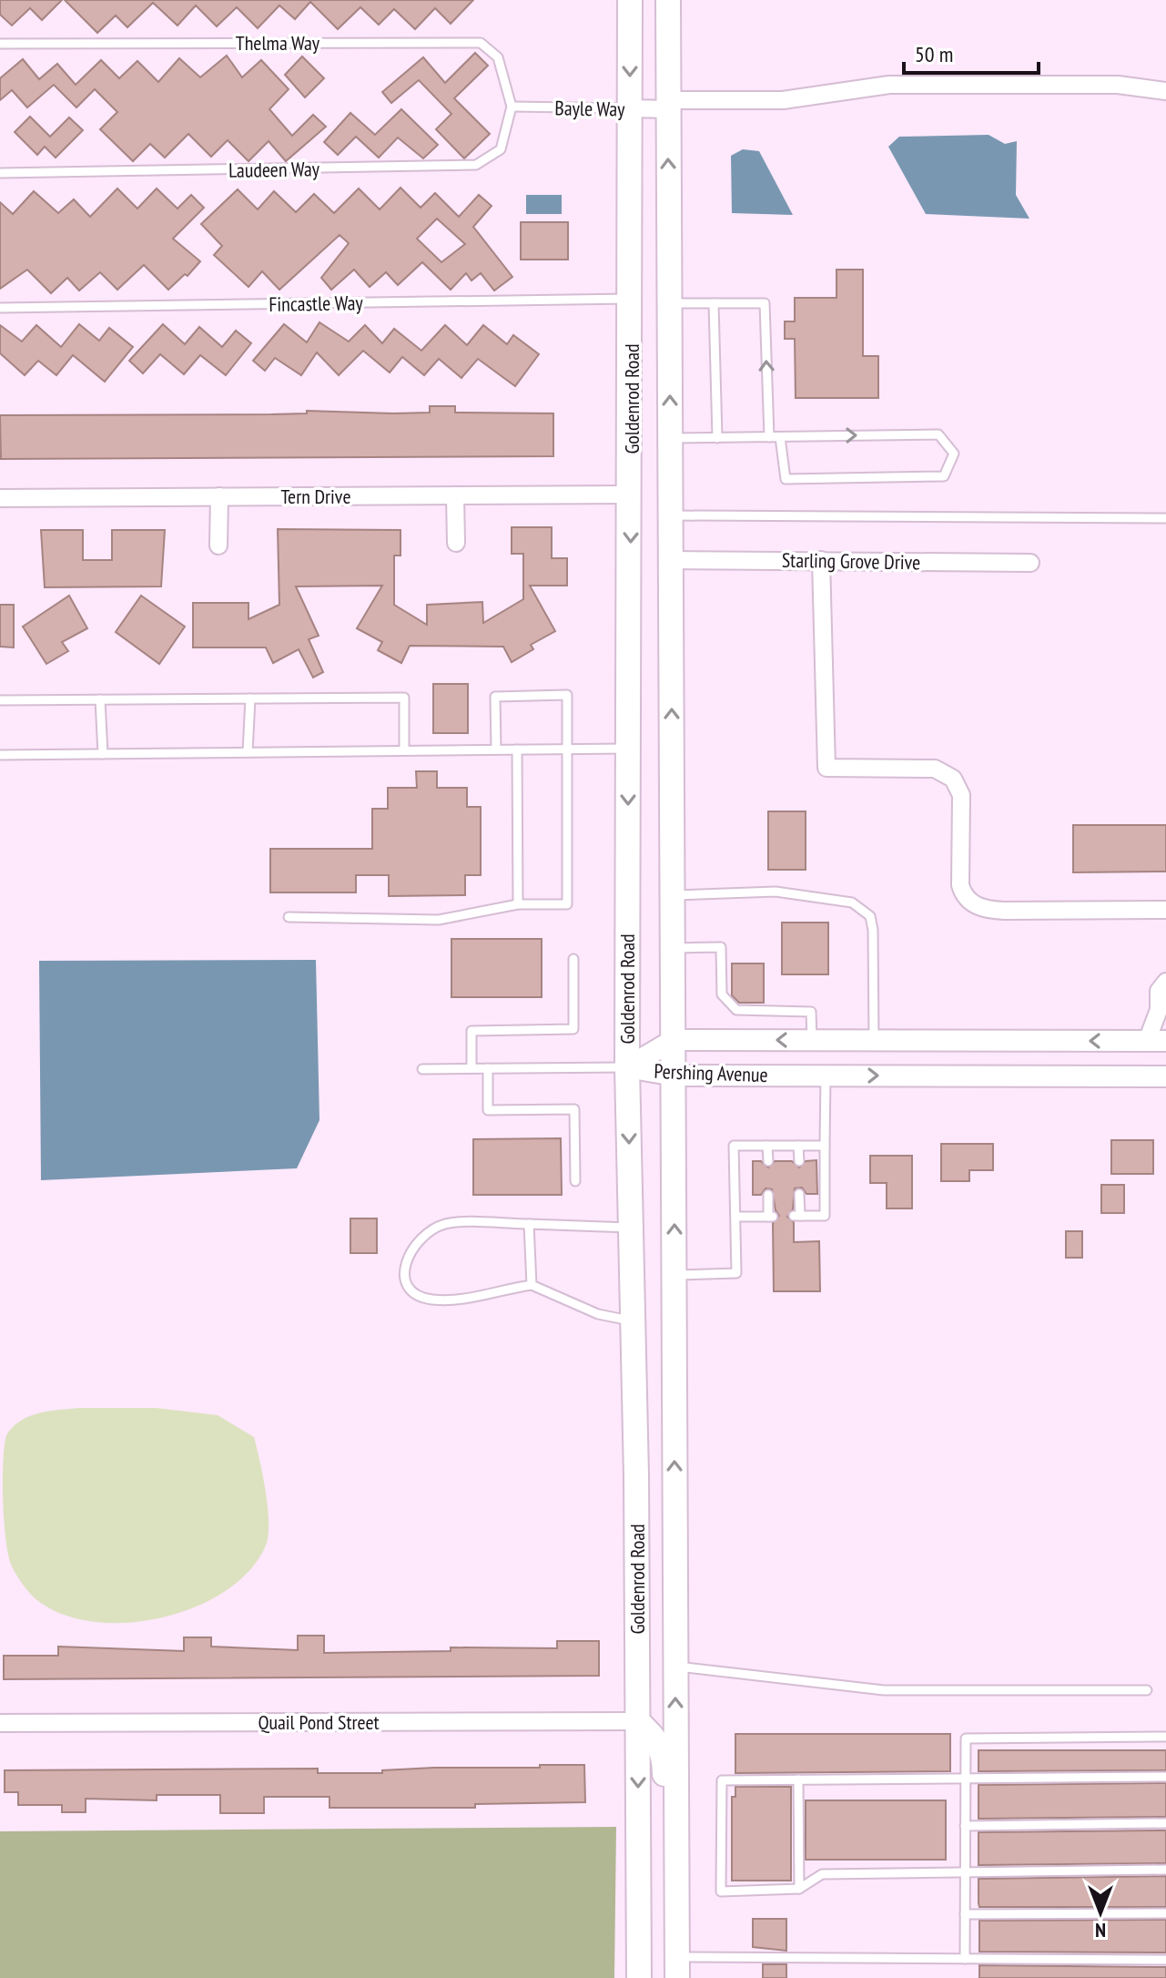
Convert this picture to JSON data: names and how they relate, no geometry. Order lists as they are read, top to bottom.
{
  "streets": {
    "main road": ["Goldenrod Road"],
    "street": [
      "Bayle Way",
      "Tern Drive",
      "Starling Grove Drive",
      "Pershing Avenue",
      "Quail Pond Street"
    ],
    "lane": ["Thelma Way", "Laudeen Way", "Fincastle Way"]
  },
  "crossings": [
    ["Thelma Way", "Bayle Way"],
    ["Thelma Way", "Laudeen Way"],
    ["Bayle Way", "Laudeen Way"],
    ["Bayle Way", "Goldenrod Road"],
    ["Fincastle Way", "Goldenrod Road"],
    ["Goldenrod Road", "Tern Drive"],
    ["Goldenrod Road", "Starling Grove Drive"],
    ["Goldenrod Road", "Pershing Avenue"],
    ["Goldenrod Road", "Quail Pond Street"]
  ],
  "scale_bar": "50 m",
  "north": "bottom"
}
